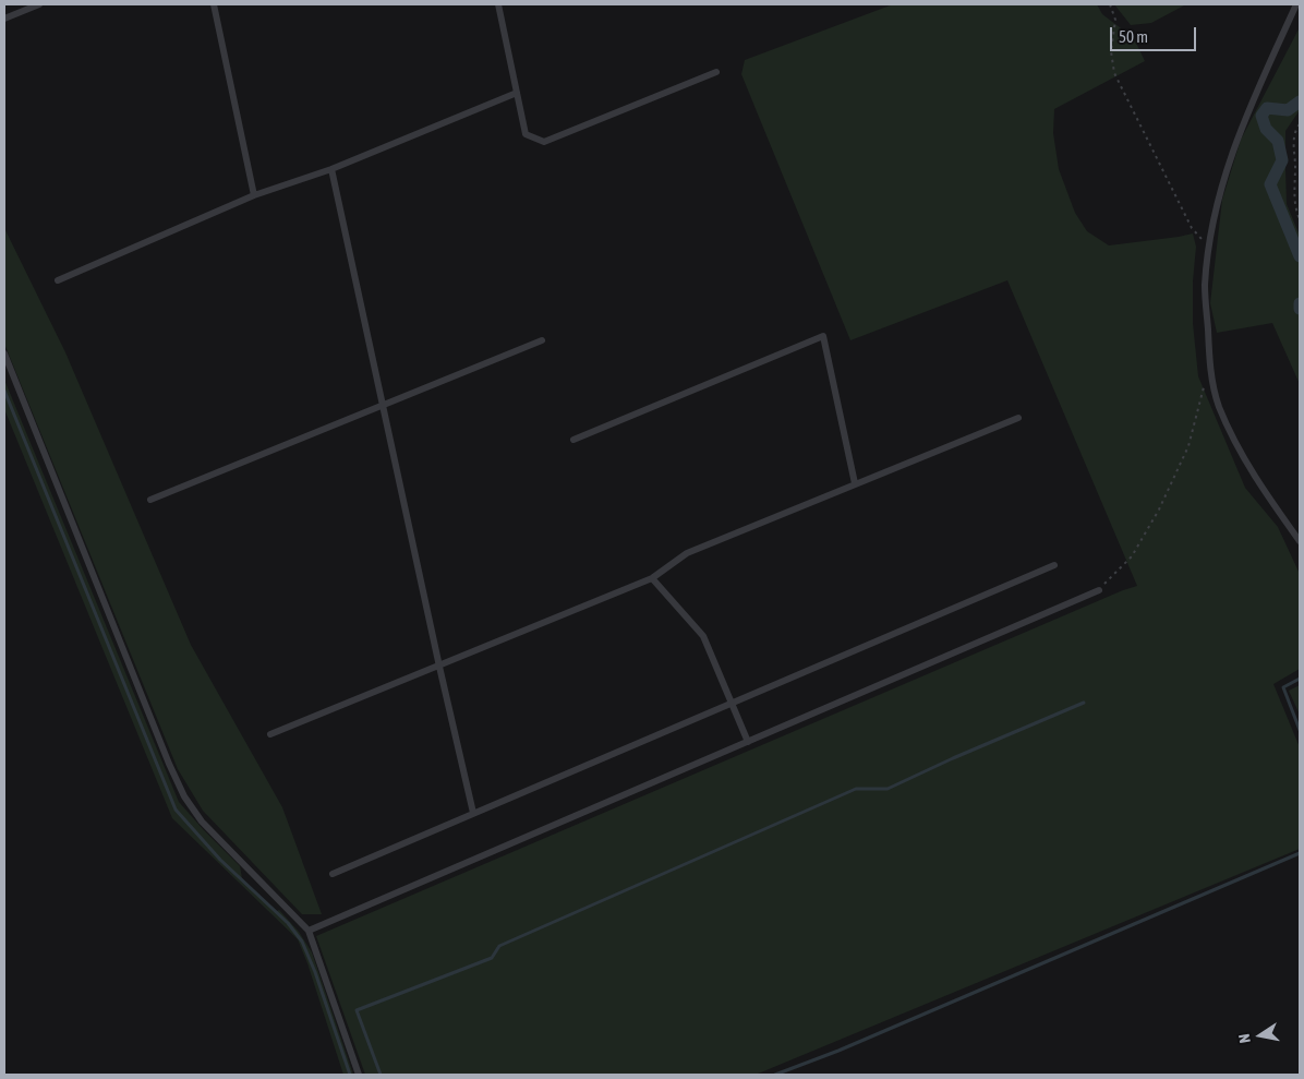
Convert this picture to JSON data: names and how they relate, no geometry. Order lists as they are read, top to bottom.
{
  "scale_bar": "50 m",
  "north": "left"
}
